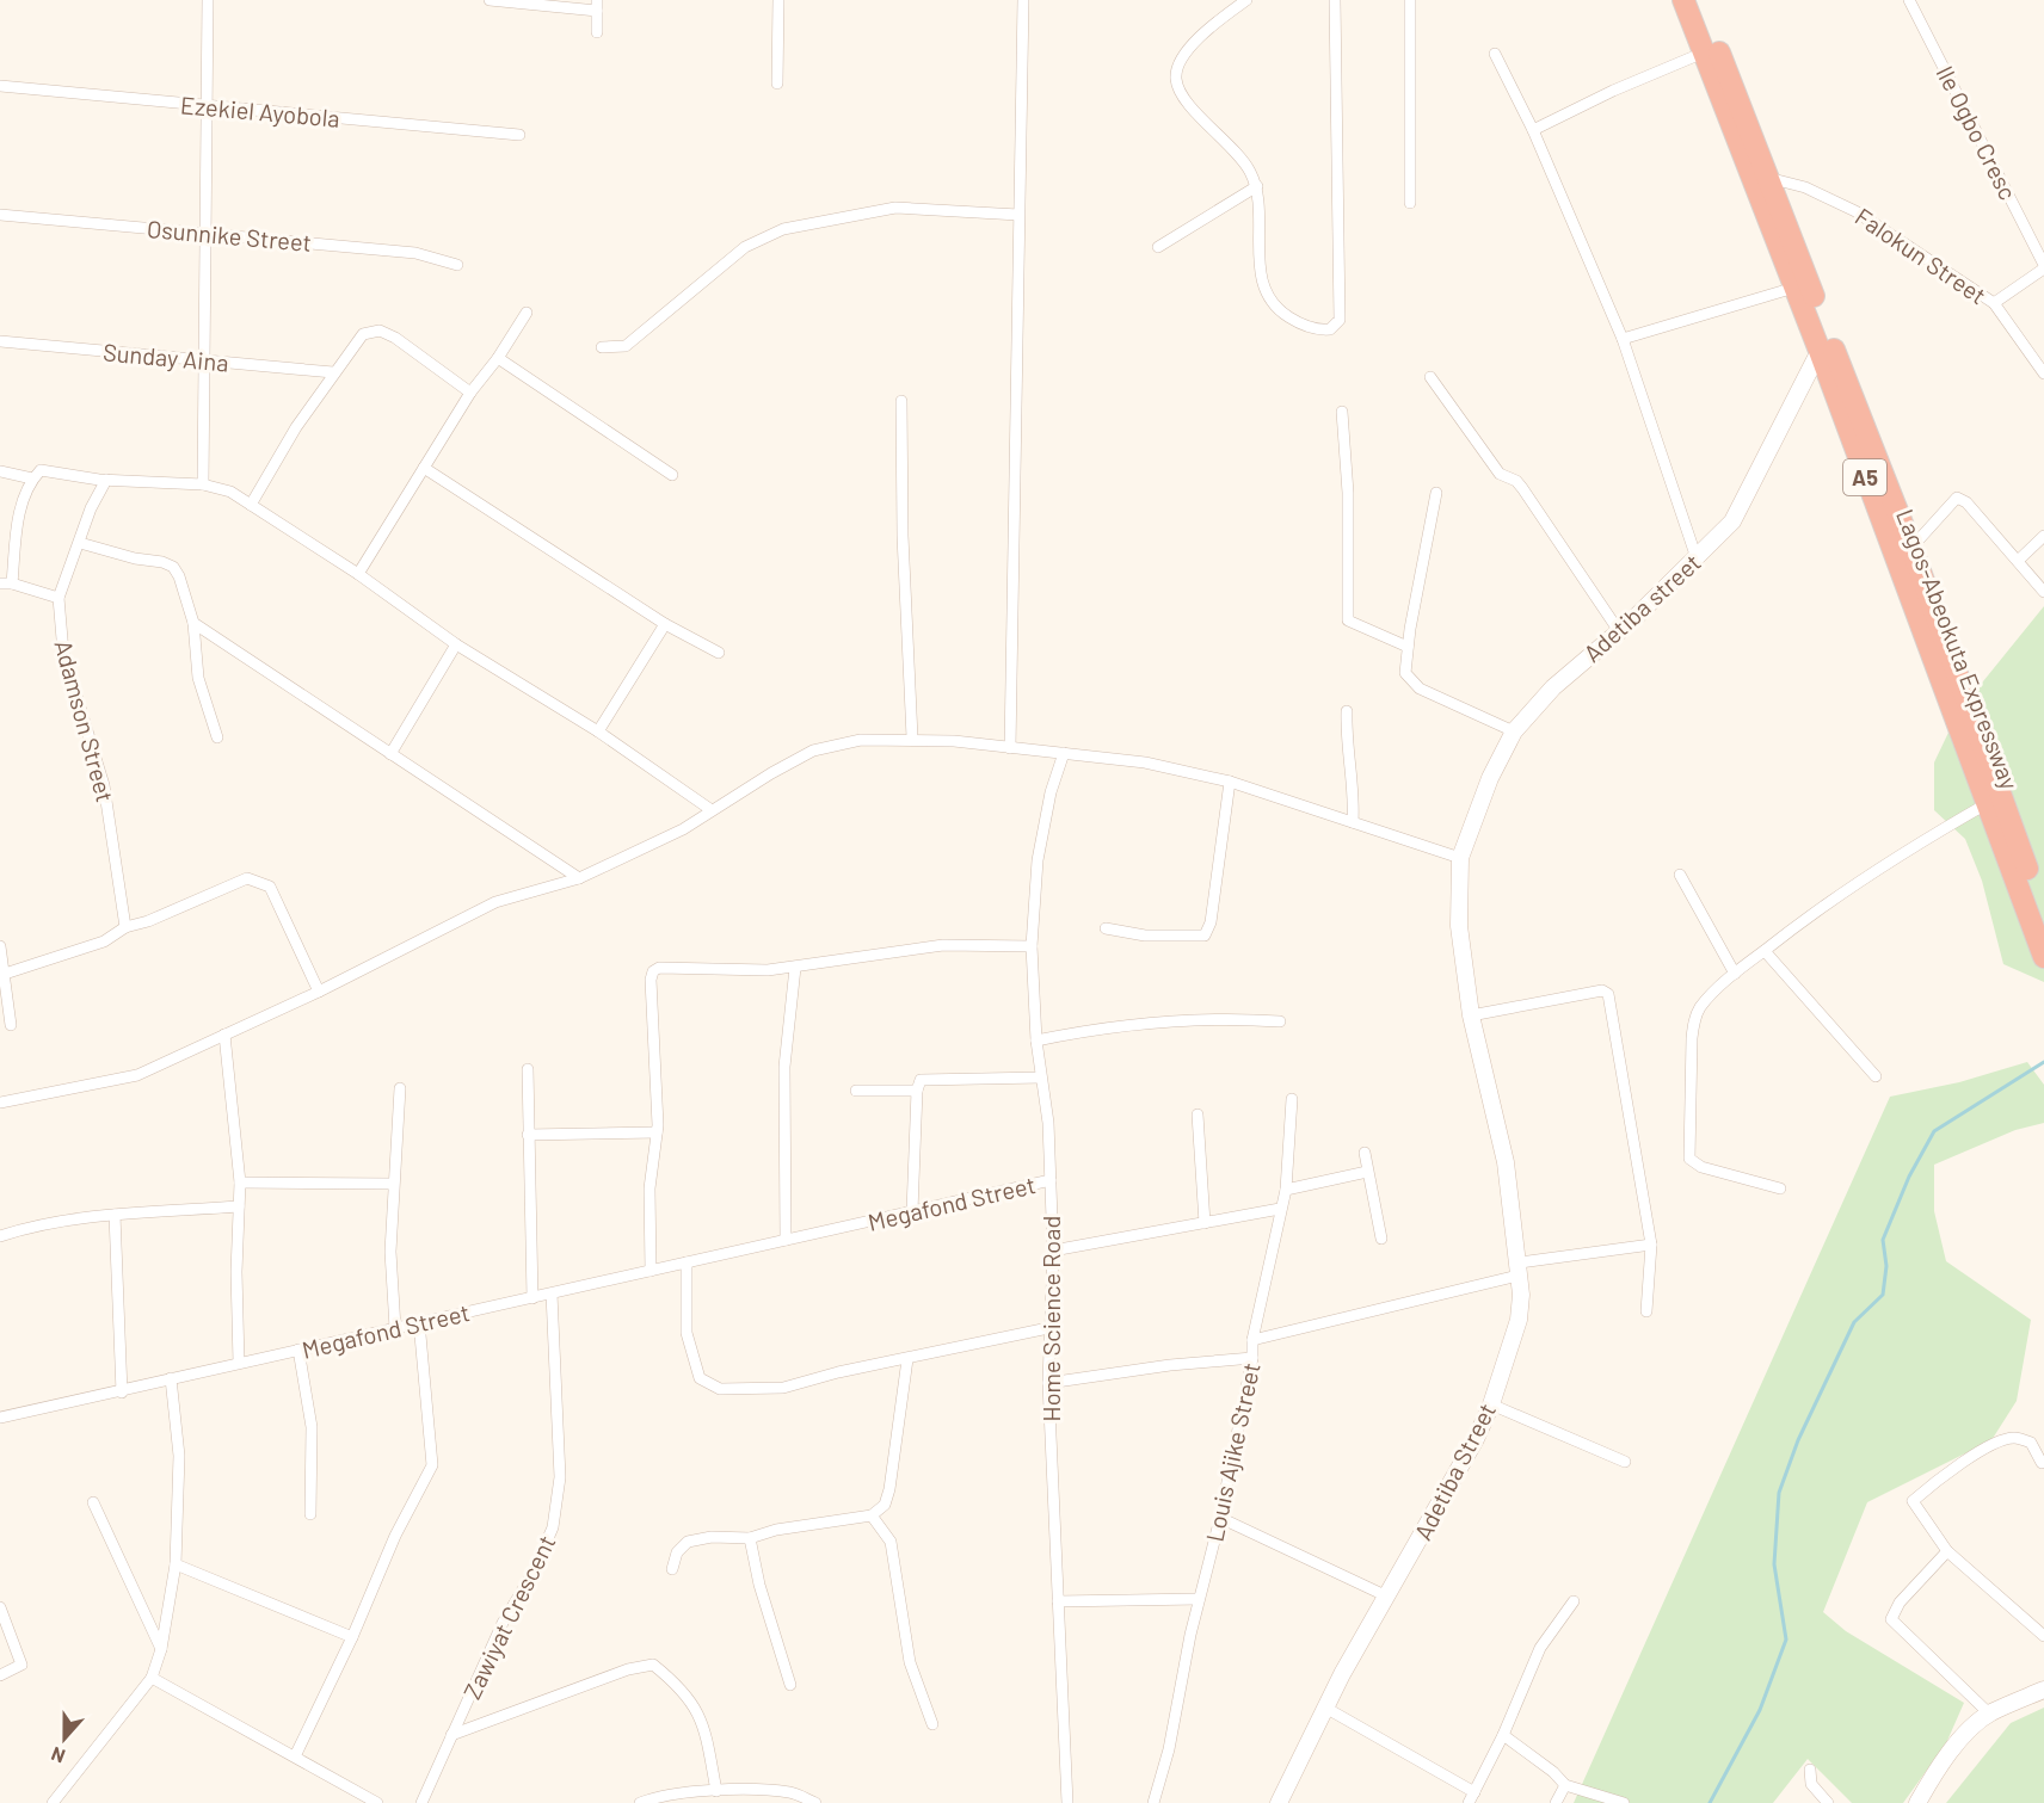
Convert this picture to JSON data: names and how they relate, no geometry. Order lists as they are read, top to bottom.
{
  "streets": {
    "highway": ["A5", "Lagos-Abeokuta Expressway"],
    "street": [
      "Ezekiel Ayobola",
      "Ile Ogbo Cresc",
      "Osunnike Street",
      "Falokun Street",
      "Sunday Aina",
      "Adetiba street",
      "Adamson Street",
      "Megafond Street",
      "Home Science Road",
      "Louis Ajike Street",
      "Adetiba Street",
      "Zawiyat Crescent"
    ]
  },
  "crossings": [
    ["Falokun Street", "Lagos-Abeokuta Expressway"],
    ["Adetiba street", "Lagos-Abeokuta Expressway"],
    ["Adetiba street", "Adetiba Street"],
    ["Megafond Street", "Home Science Road"],
    ["Megafond Street", "Zawiyat Crescent"]
  ],
  "north": "bottom"
}
